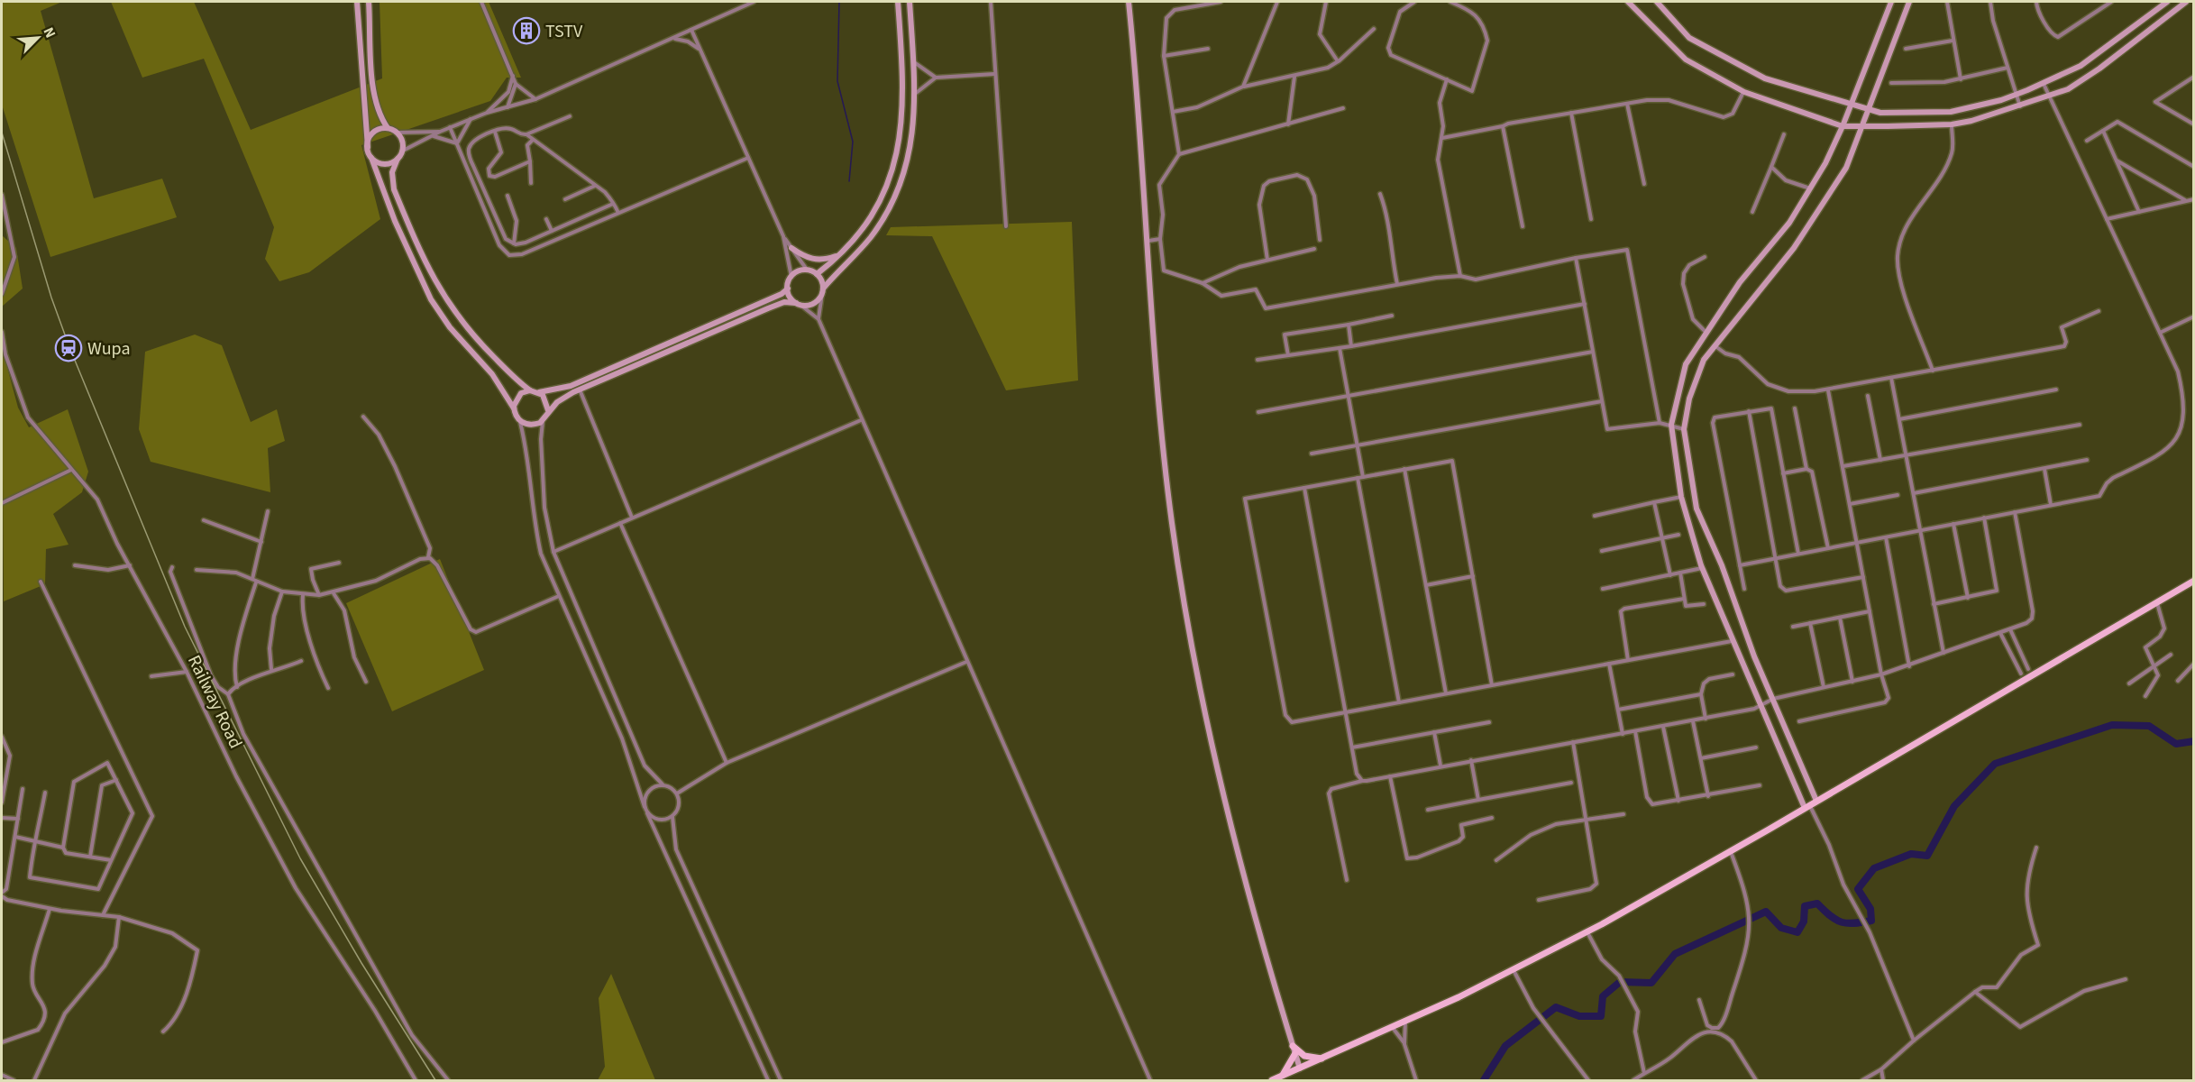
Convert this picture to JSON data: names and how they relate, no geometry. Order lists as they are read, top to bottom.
{
  "streets": {
    "street": ["Railway Road"]
  },
  "places": {
    "building": ["TSTV"],
    "station": ["Wupa"]
  },
  "north": "top right"
}
